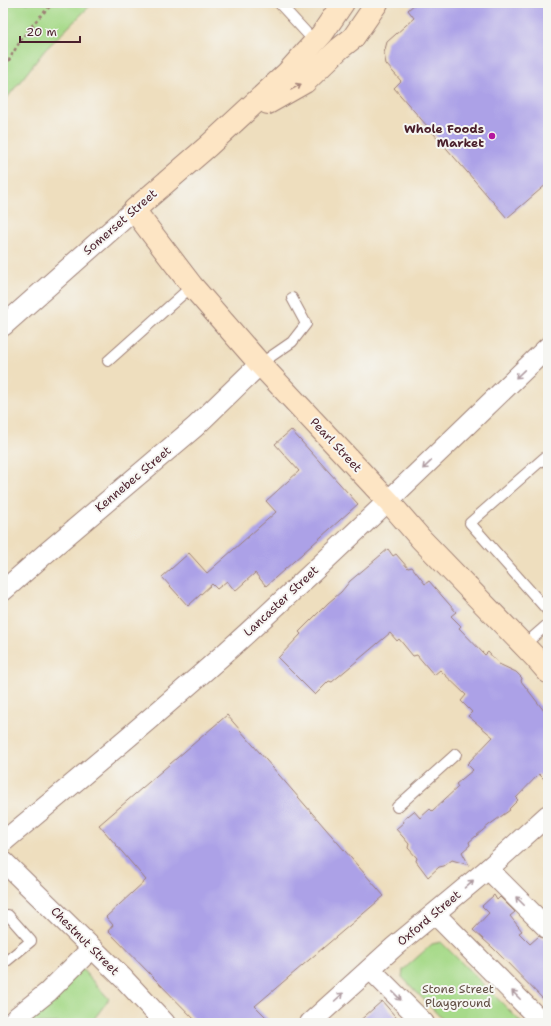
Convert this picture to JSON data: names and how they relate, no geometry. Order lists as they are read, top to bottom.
{
  "streets": {
    "street": [
      "Somerset Street",
      "Pearl Street",
      "Kennebec Street",
      "Lancaster Street",
      "Oxford Street",
      "Chestnut Street"
    ]
  },
  "crossings": [
    ["Somerset Street", "Pearl Street"],
    ["Pearl Street", "Kennebec Street"],
    ["Pearl Street", "Lancaster Street"]
  ],
  "one_way": ["Oxford Street"],
  "parks": ["Stone Street Playground"],
  "places": ["Whole Foods Market"],
  "scale_bar": "20 m"
}
